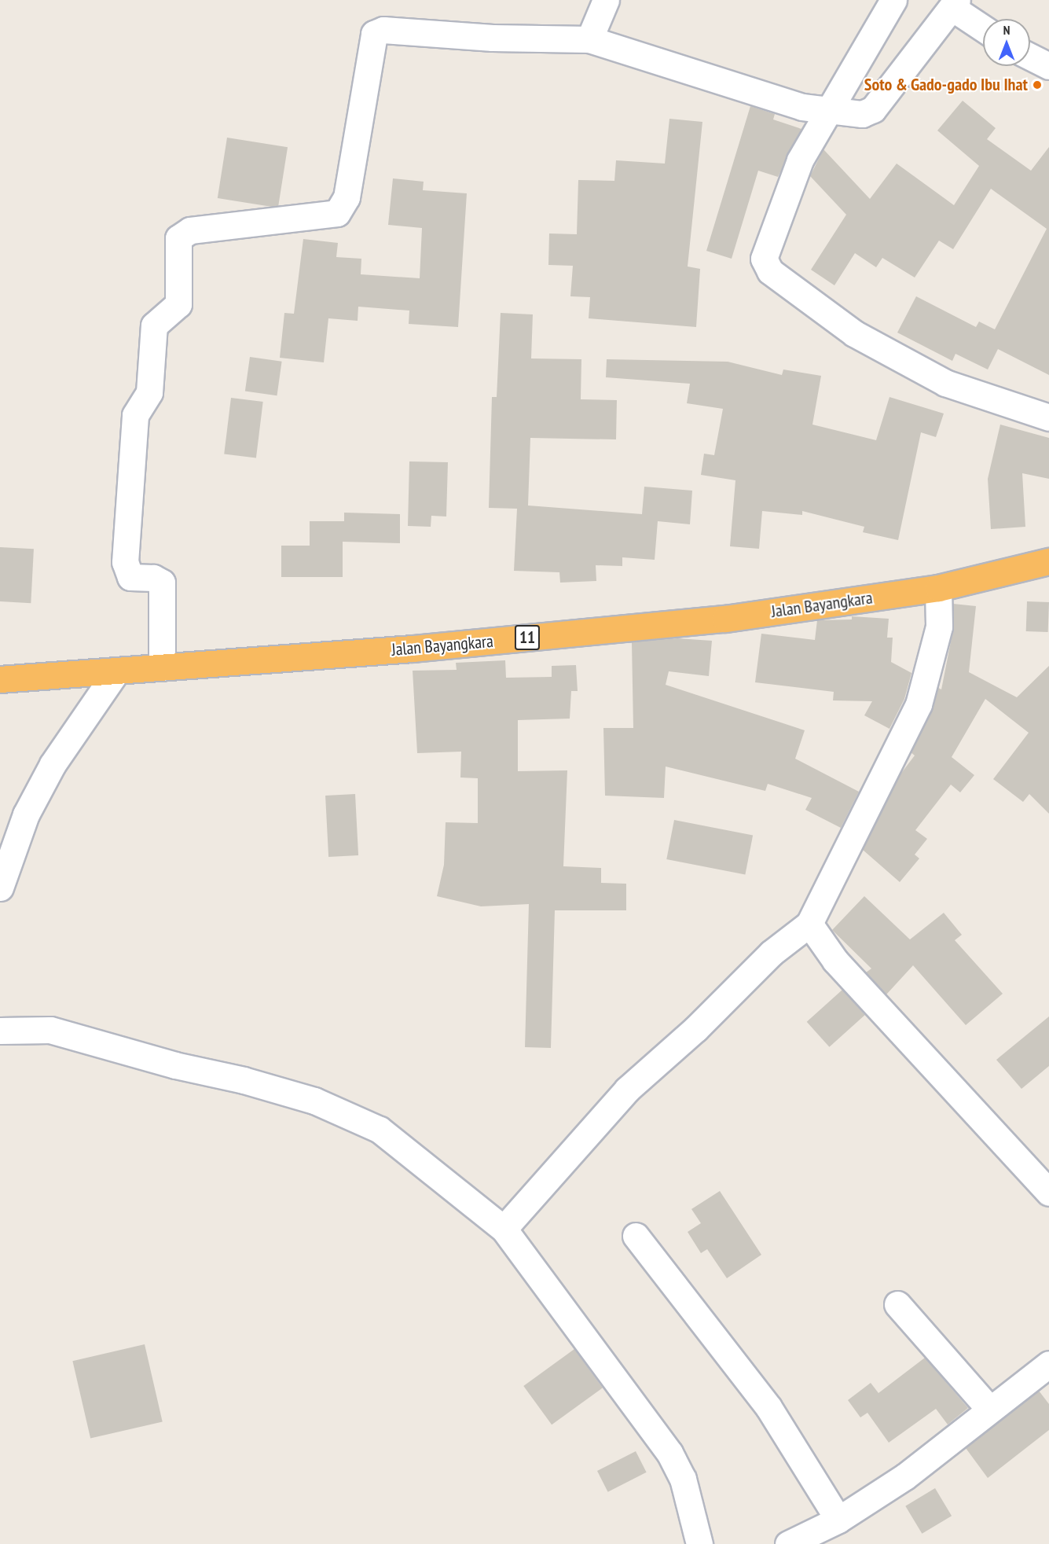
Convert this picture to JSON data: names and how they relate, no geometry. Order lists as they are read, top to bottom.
{
  "streets": {
    "highway": ["Jalan Bayangkara", "11"]
  },
  "places": ["Soto & Gado-gado Ibu Ihat"],
  "north": "top"
}
